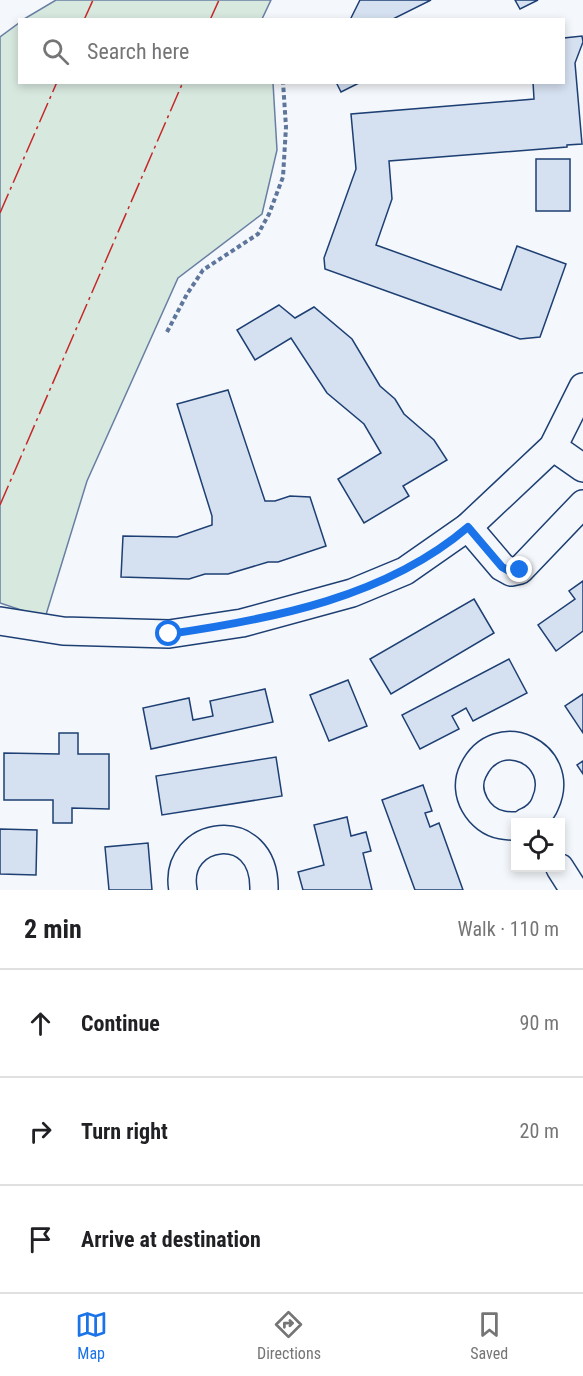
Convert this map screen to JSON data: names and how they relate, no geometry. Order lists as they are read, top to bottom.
{
  "page": {
    "search": "Search here",
    "heading": ["2 min", "Walk · 110 m"],
    "list": [
      ["Continue", "90 m"],
      ["Turn right", "20 m"],
      "Arrive at destination"
    ],
    "nav": ["Map", "Directions", "Saved"]
  }
}
